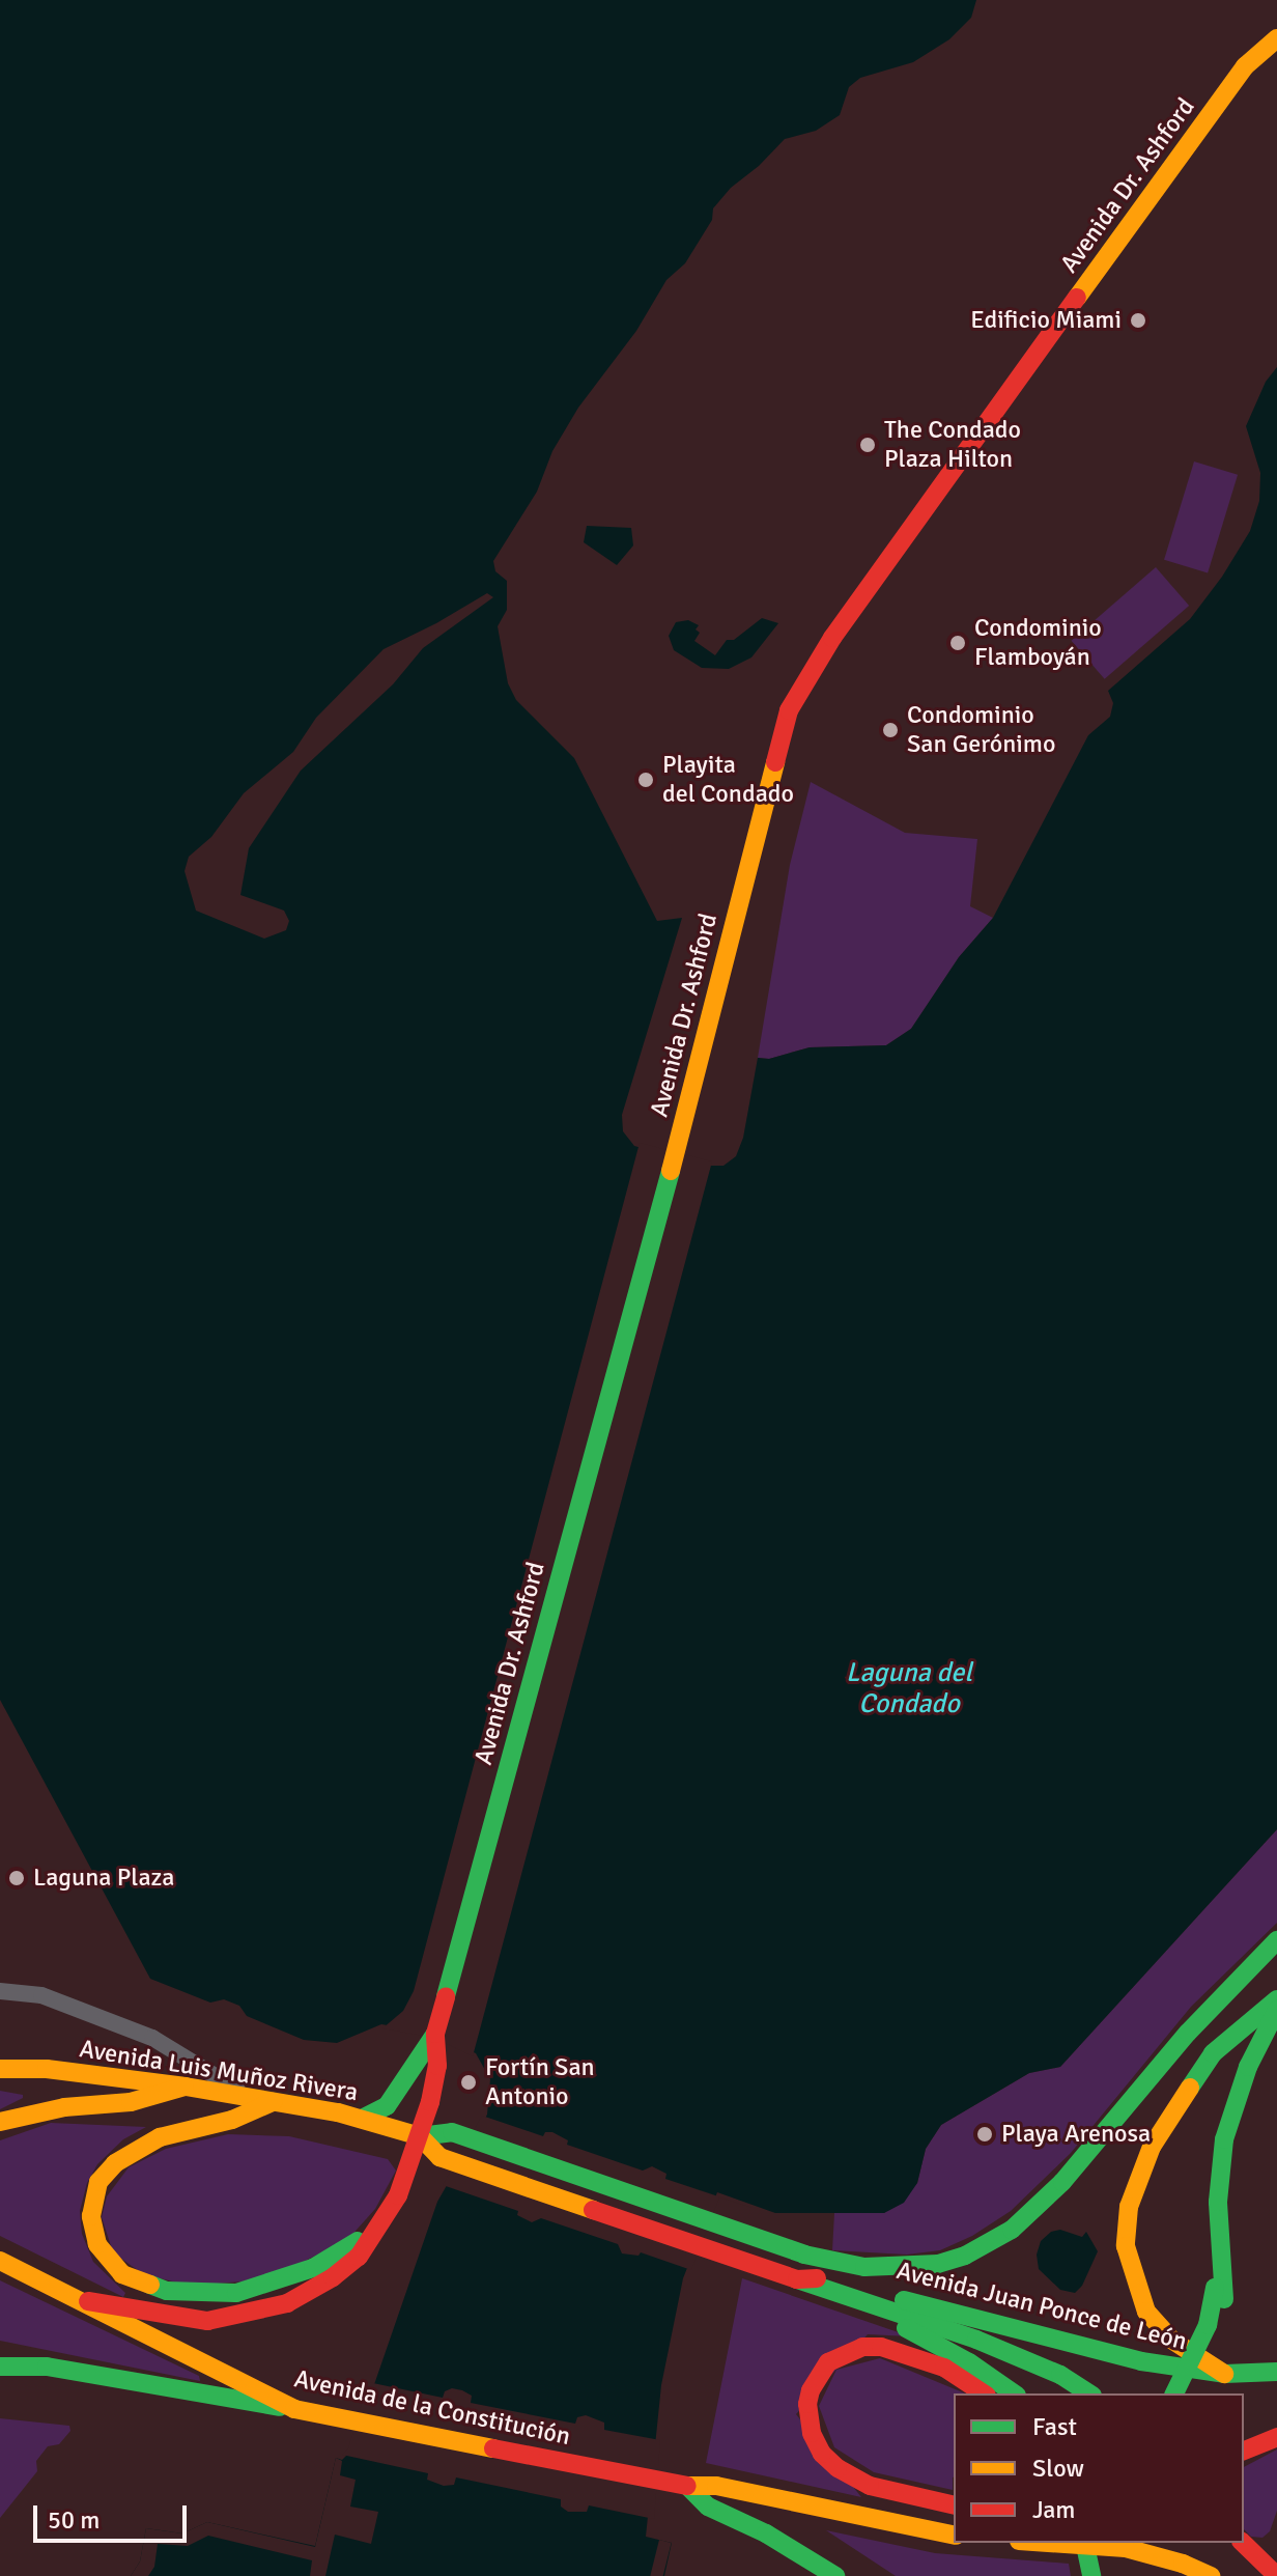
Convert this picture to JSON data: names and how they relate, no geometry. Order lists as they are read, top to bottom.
{
  "streets": {
    "main road": [
      "Avenida Dr. Ashford",
      "Avenida Luis Muñoz Rivera",
      "Avenida Juan Ponce de León",
      "Avenida de la Constitución"
    ]
  },
  "crossings": [
    ["Avenida Dr. Ashford", "Avenida Luis Muñoz Rivera"],
    ["Avenida Dr. Ashford", "Avenida de la Constitución"],
    ["Avenida Luis Muñoz Rivera", "Avenida Juan Ponce de León"]
  ],
  "water": ["Laguna del Condado"],
  "places": [
    "Edificio Miami",
    "The Condado Plaza Hilton",
    "Condominio Flamboyán",
    "Condominio San Gerónimo",
    "Playita del Condado",
    "Laguna Plaza",
    "Fortín San Antonio",
    "Playa Arenosa"
  ],
  "legend": ["Fast", "Slow", "Jam"],
  "scale_bar": "50 m"
}
